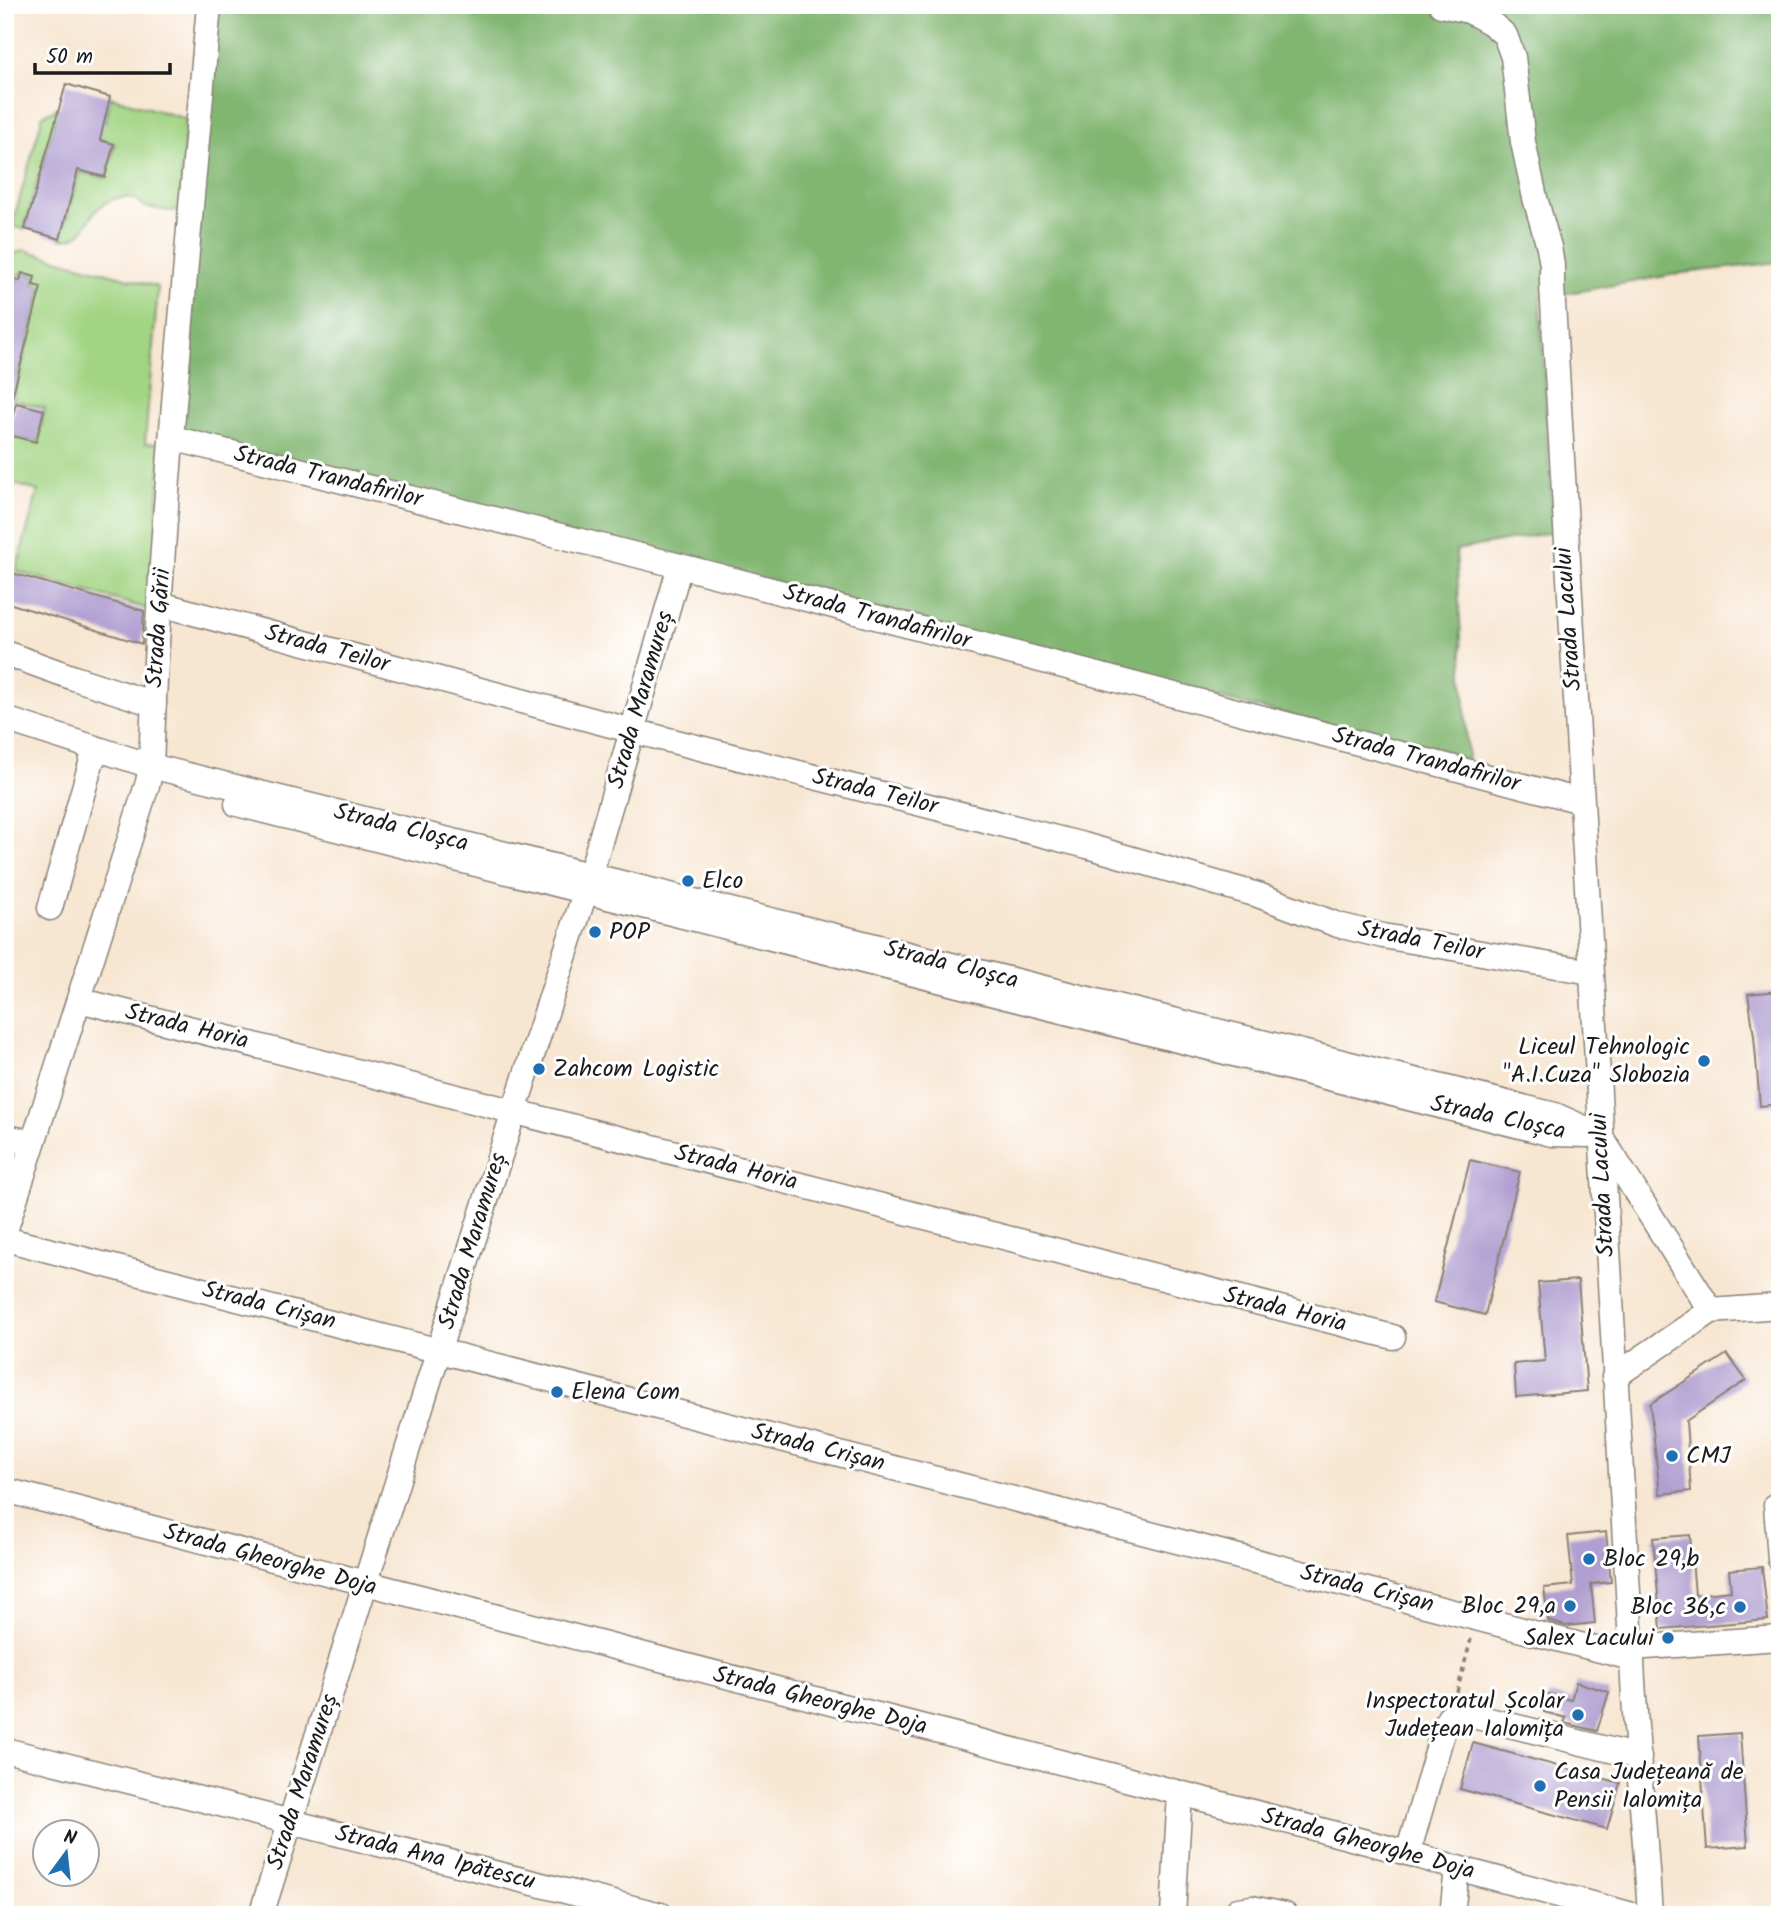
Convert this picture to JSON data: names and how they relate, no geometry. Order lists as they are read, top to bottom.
{
  "streets": {
    "street": [
      "Strada Trandafirilor",
      "Strada Lacului",
      "Strada Gării",
      "Strada Teilor",
      "Strada Maramureș",
      "Strada Cloșca",
      "Strada Horia",
      "Strada Crișan",
      "Strada Gheorghe Doja",
      "Strada Ana Ipătescu"
    ]
  },
  "crossings": [
    ["Strada Trandafirilor", "Strada Lacului"],
    ["Strada Trandafirilor", "Strada Gării"],
    ["Strada Trandafirilor", "Strada Maramureș"],
    ["Strada Lacului", "Strada Teilor"],
    ["Strada Lacului", "Strada Cloșca"],
    ["Strada Lacului", "Strada Crișan"],
    ["Strada Gării", "Strada Teilor"],
    ["Strada Gării", "Strada Cloșca"],
    ["Strada Gării", "Strada Horia"],
    ["Strada Teilor", "Strada Maramureș"],
    ["Strada Maramureș", "Strada Cloșca"],
    ["Strada Maramureș", "Strada Horia"],
    ["Strada Maramureș", "Strada Crișan"],
    ["Strada Maramureș", "Strada Gheorghe Doja"],
    ["Strada Maramureș", "Strada Ana Ipătescu"]
  ],
  "places": [
    "Elco",
    "POP",
    "Liceul Tehnologic \"A.I.Cuza\" Slobozia",
    "Zahcom Logistic",
    "Elena Com",
    "CMJ",
    "Bloc 29,b",
    "Bloc 29,a",
    "Bloc 36,c",
    "Salex Lacului",
    "Inspectoratul Școlar Județean Ialomița",
    "Casa Județeană de Pensii Ialomița"
  ],
  "scale_bar": "50 m",
  "north": "top"
}
